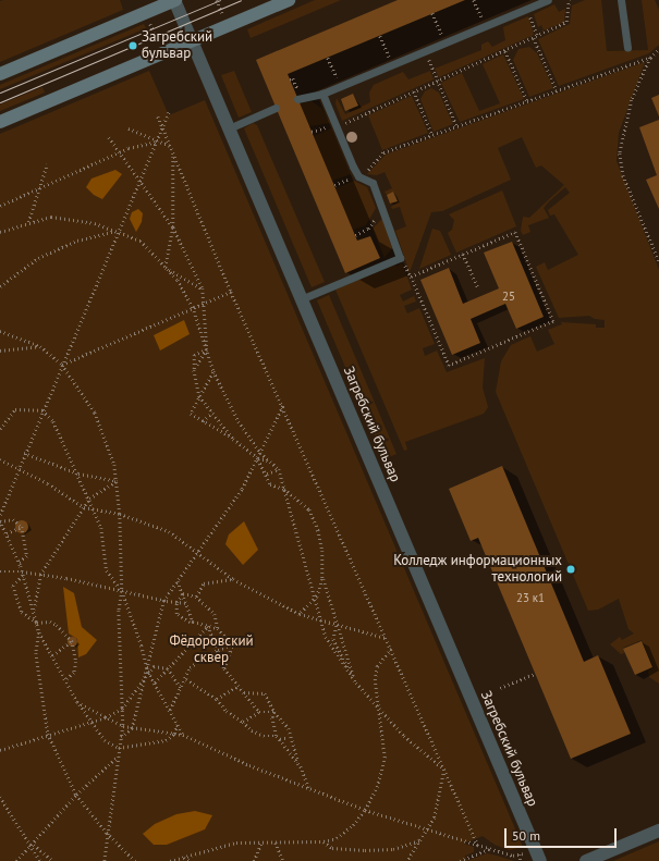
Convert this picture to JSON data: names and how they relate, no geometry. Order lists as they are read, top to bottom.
{
  "streets": {
    "street": ["Загребский бульвар"]
  },
  "parks": ["Фёдоровский сквер"],
  "places": ["Загребский бульвар", "Колледж информационных технологий"],
  "house_numbers": ["25", "23 к1"],
  "scale_bar": "50 m"
}
